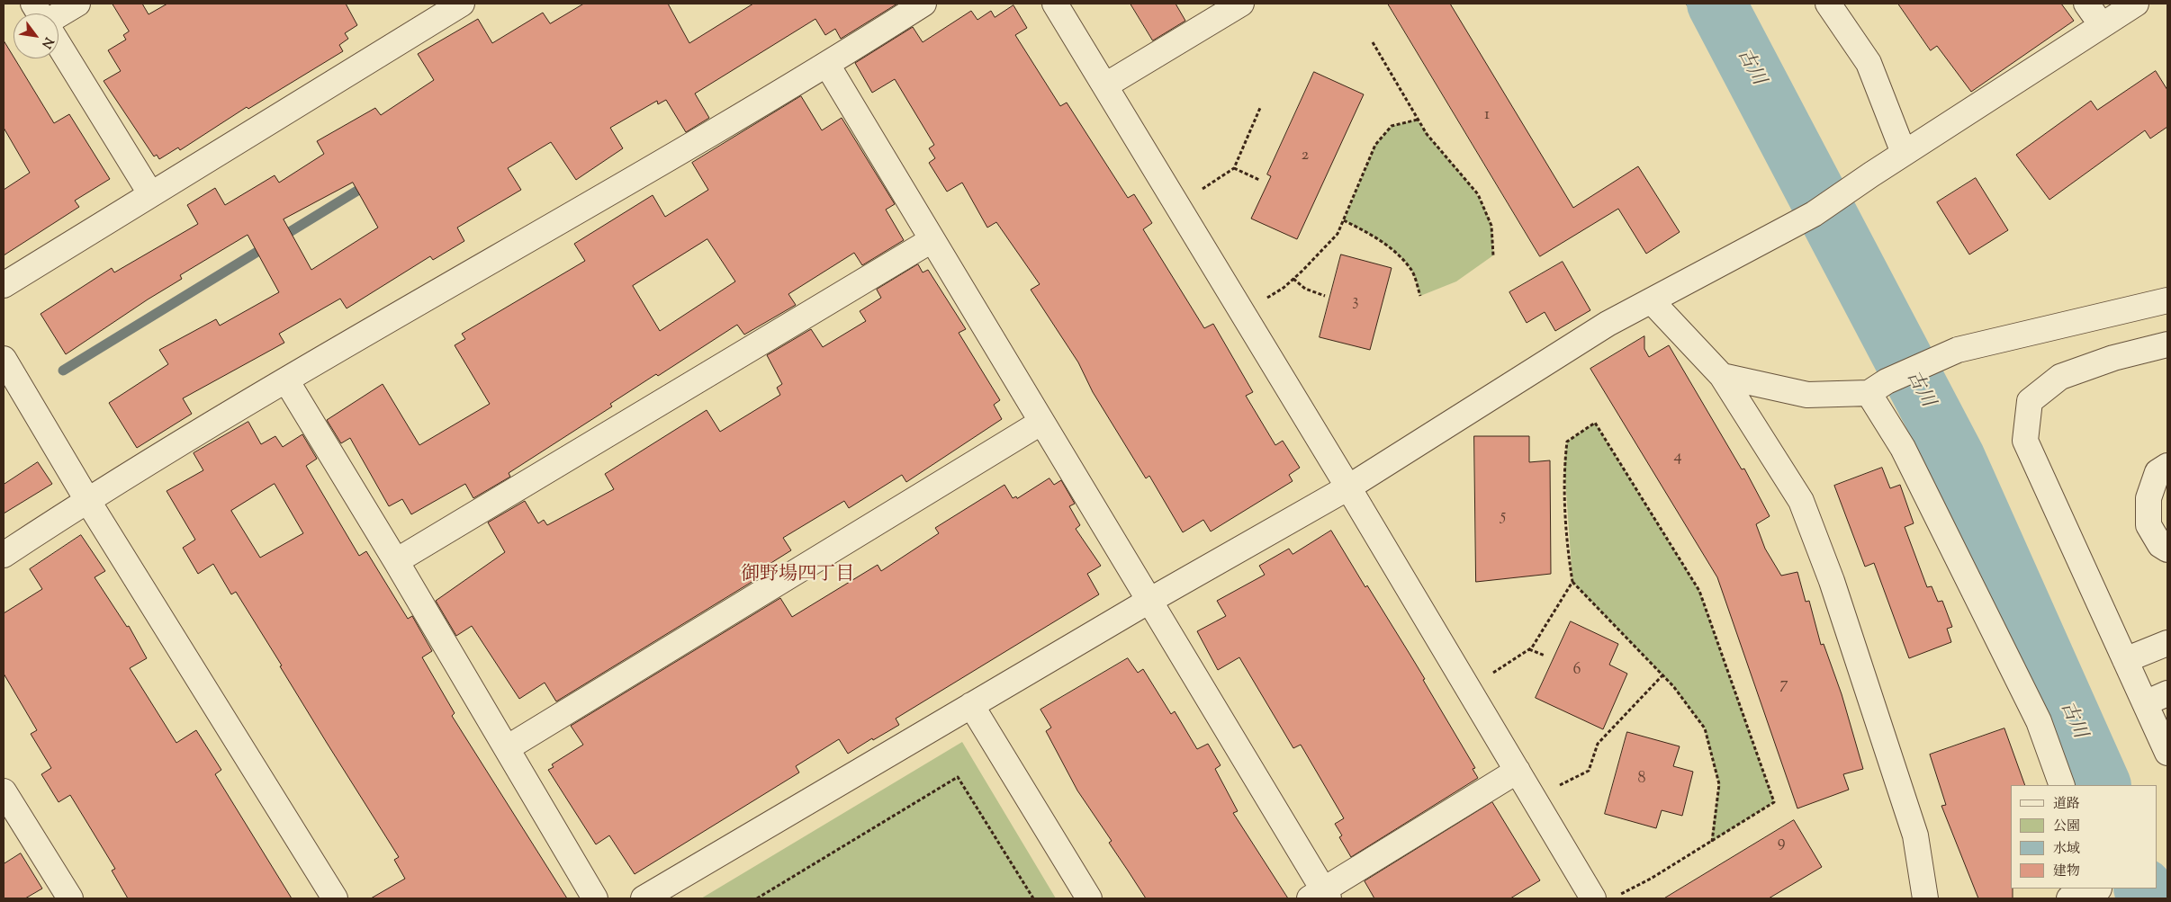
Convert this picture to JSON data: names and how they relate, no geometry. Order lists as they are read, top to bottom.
{
  "districts": ["御野場四丁目"],
  "water": ["古川"],
  "house_numbers": [
    "1",
    "2",
    "3",
    "4",
    "5",
    "6",
    "7",
    "8",
    "9"
  ],
  "legend": [
    "道路",
    "公園",
    "水域",
    "建物"
  ],
  "north": "bottom right"
}
